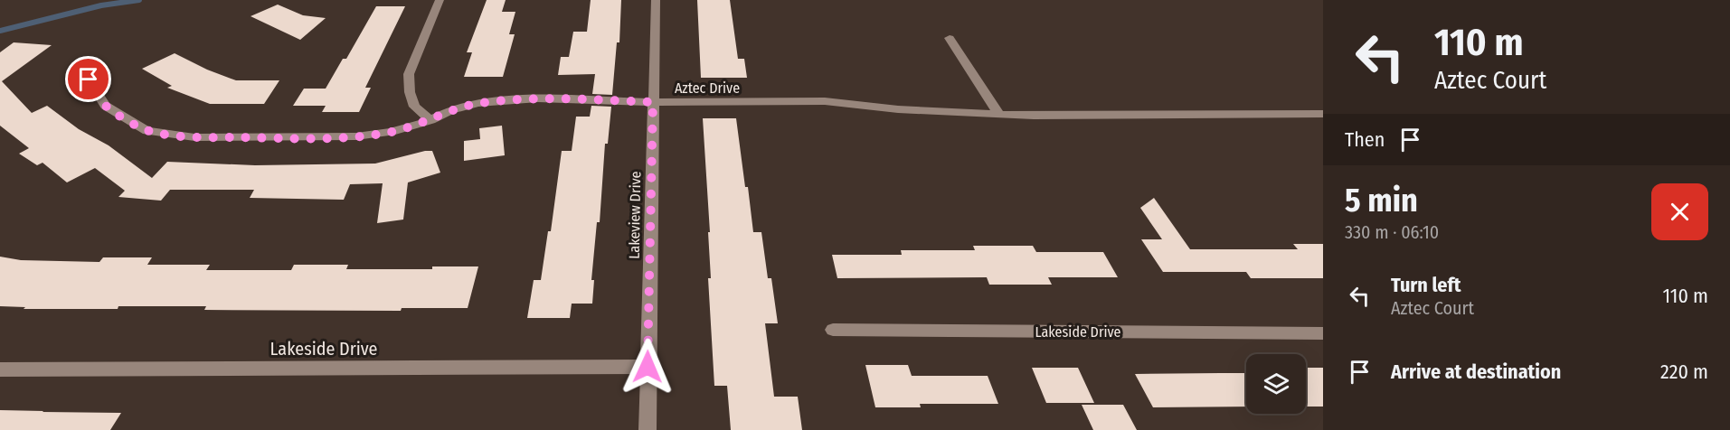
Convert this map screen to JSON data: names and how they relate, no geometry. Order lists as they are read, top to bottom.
{
  "streets": {
    "street": ["Aztec Drive", "Lakeview Drive", "Lakeside Drive"]
  },
  "crossings": [
    ["Aztec Drive", "Lakeview Drive"],
    ["Lakeview Drive", "Lakeside Drive"]
  ],
  "page": {
    "turn": ["110 m", "Aztec Court"],
    "then": "Then",
    "heading": ["5 min", "330 m · 06:10"],
    "list": [
      {
        "name": "Turn left",
        "note": "Aztec Court",
        "value": "110 m"
      },
      {
        "name": "Arrive at destination",
        "value": "220 m"
      }
    ]
  }
}
